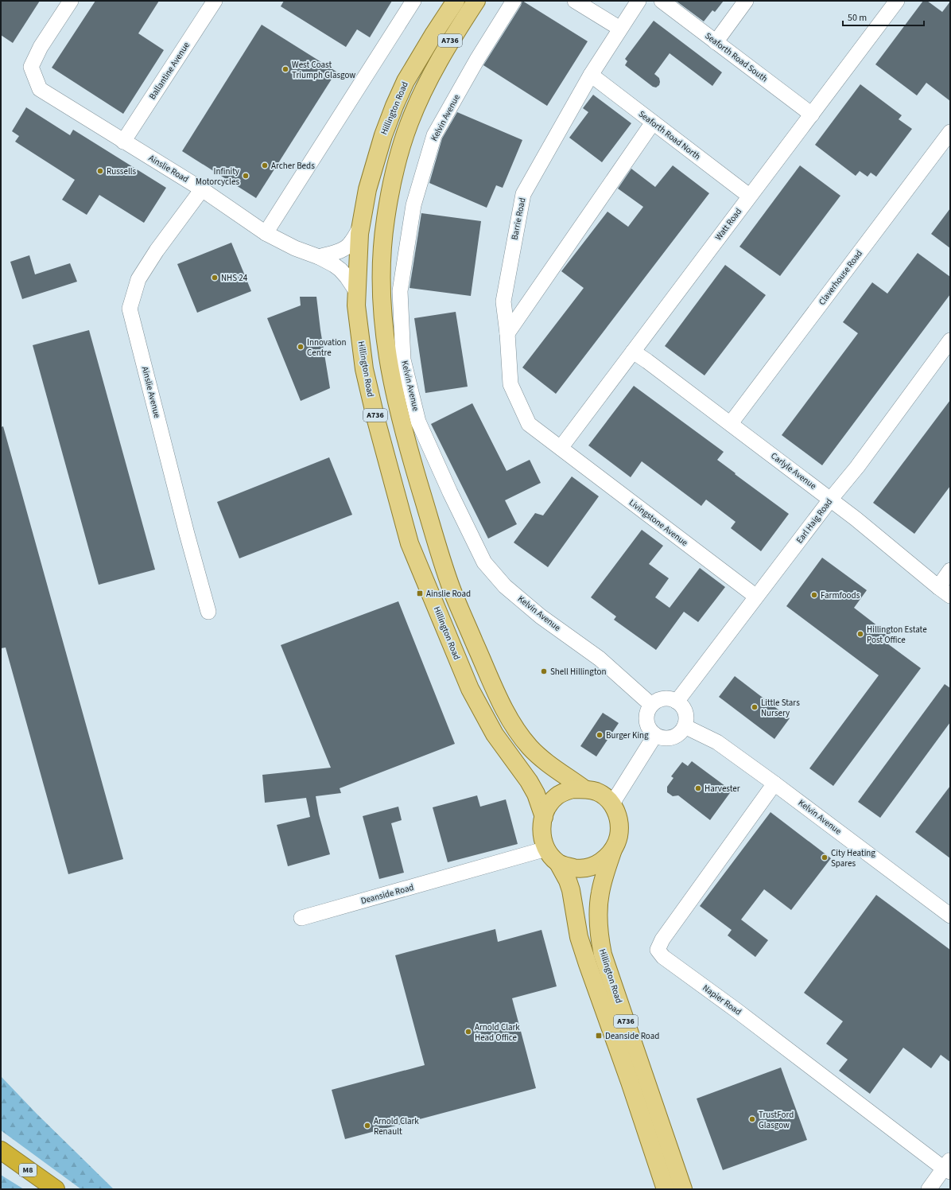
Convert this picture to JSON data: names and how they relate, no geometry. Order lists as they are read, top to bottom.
{
  "streets": {
    "highway": ["M8"],
    "main road": ["A736", "Hillington Road"],
    "street": [
      "Seaforth Road South",
      "Ballantine Avenue",
      "Kelvin Avenue",
      "Seaforth Road North",
      "Ainslie Road",
      "Barrie Road",
      "Watt Road",
      "Claverhouse Road",
      "Ainslie Avenue",
      "Carlyle Avenue",
      "Earl Haig Road",
      "Livingstone Avenue",
      "Deanside Road",
      "Napier Road"
    ]
  },
  "crossings": [
    ["A736", "Hillington Road"],
    ["A736", "Deanside Road"],
    ["Seaforth Road South", "Watt Road"],
    ["Ballantine Avenue", "Ainslie Road"],
    ["Hillington Road", "Ainslie Road"],
    ["Hillington Road", "Deanside Road"],
    ["Kelvin Avenue", "Earl Haig Road"],
    ["Kelvin Avenue", "Napier Road"],
    ["Seaforth Road North", "Barrie Road"],
    ["Seaforth Road North", "Watt Road"],
    ["Ainslie Road", "Ainslie Avenue"],
    ["Barrie Road", "Watt Road"],
    ["Barrie Road", "Livingstone Avenue"],
    ["Watt Road", "Carlyle Avenue"],
    ["Watt Road", "Livingstone Avenue"],
    ["Claverhouse Road", "Carlyle Avenue"],
    ["Carlyle Avenue", "Earl Haig Road"],
    ["Earl Haig Road", "Livingstone Avenue"]
  ],
  "places": {
    "other": [
      "West Coast Triumph Glasgow",
      "Archer Beds",
      "Russells",
      "Infinity Motorcycles",
      "NHS 24",
      "Innovation Centre",
      "Farmfoods",
      "Hillington Estate Post Office",
      "Shell Hillington",
      "Little Stars Nursery",
      "Burger King",
      "Harvester",
      "City Heating Spares",
      "Arnold Clark Head Office",
      "TrustFord Glasgow",
      "Arnold Clark Renault"
    ],
    "transit": ["Ainslie Road", "Deanside Road"]
  },
  "scale_bar": "50 m"
}
